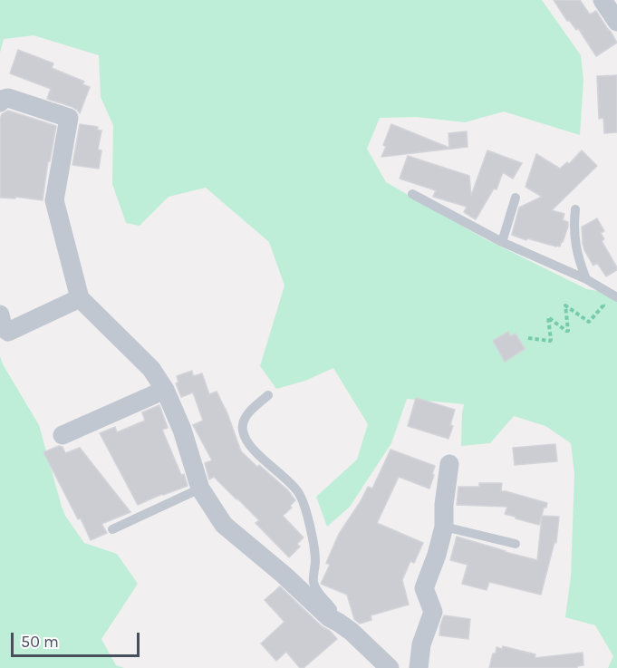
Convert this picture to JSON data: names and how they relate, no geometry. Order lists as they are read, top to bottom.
{
  "scale_bar": "50 m"
}
